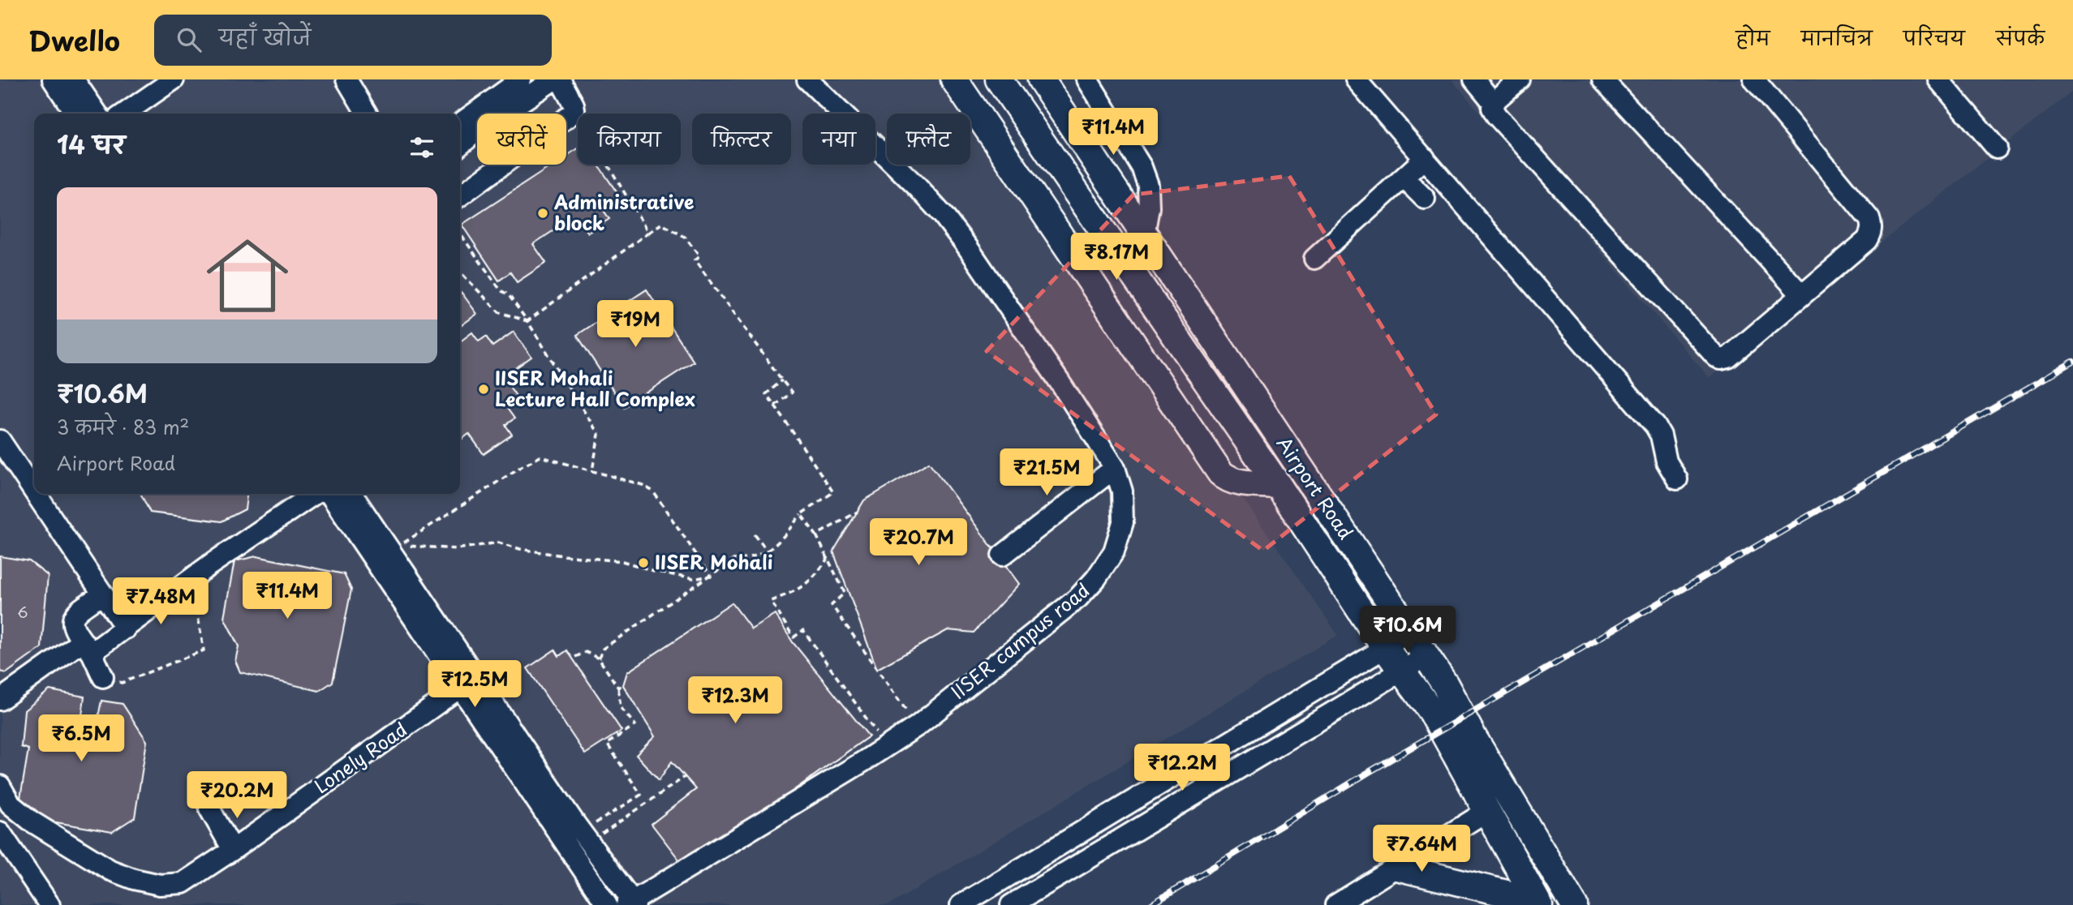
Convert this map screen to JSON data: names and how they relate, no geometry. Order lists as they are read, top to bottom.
{
  "streets": {
    "main road": ["Airport Road"],
    "street": ["IISER campus road", "Lonely Road"]
  },
  "places": ["Administrative block", "IISER Mohali Lecture Hall Complex", "IISER Mohali"],
  "house_numbers": ["6"],
  "page": {
    "header": "Dwello",
    "search": "यहाँ खोजें",
    "nav": [
      "होम",
      "मानचित्र",
      "परिचय",
      "संपर्क"
    ],
    "price": [
      "₹11.4M",
      "₹8.17M",
      "₹19M",
      "₹21.5M",
      "₹20.7M",
      "₹11.4M",
      "₹7.48M",
      "₹10.6M",
      "₹12.5M",
      "₹12.3M",
      "₹6.5M",
      "₹12.2M",
      "₹20.2M",
      "₹7.64M"
    ],
    "chip": [
      "खरीदें",
      "किराया",
      "फ़िल्टर",
      "नया",
      "फ़्लैट"
    ],
    "heading": "14 घर",
    "list": [
      {
        "name": "₹10.6M",
        "note": "3 कमरे · 83 m² · Airport Road"
      }
    ]
  }
}
